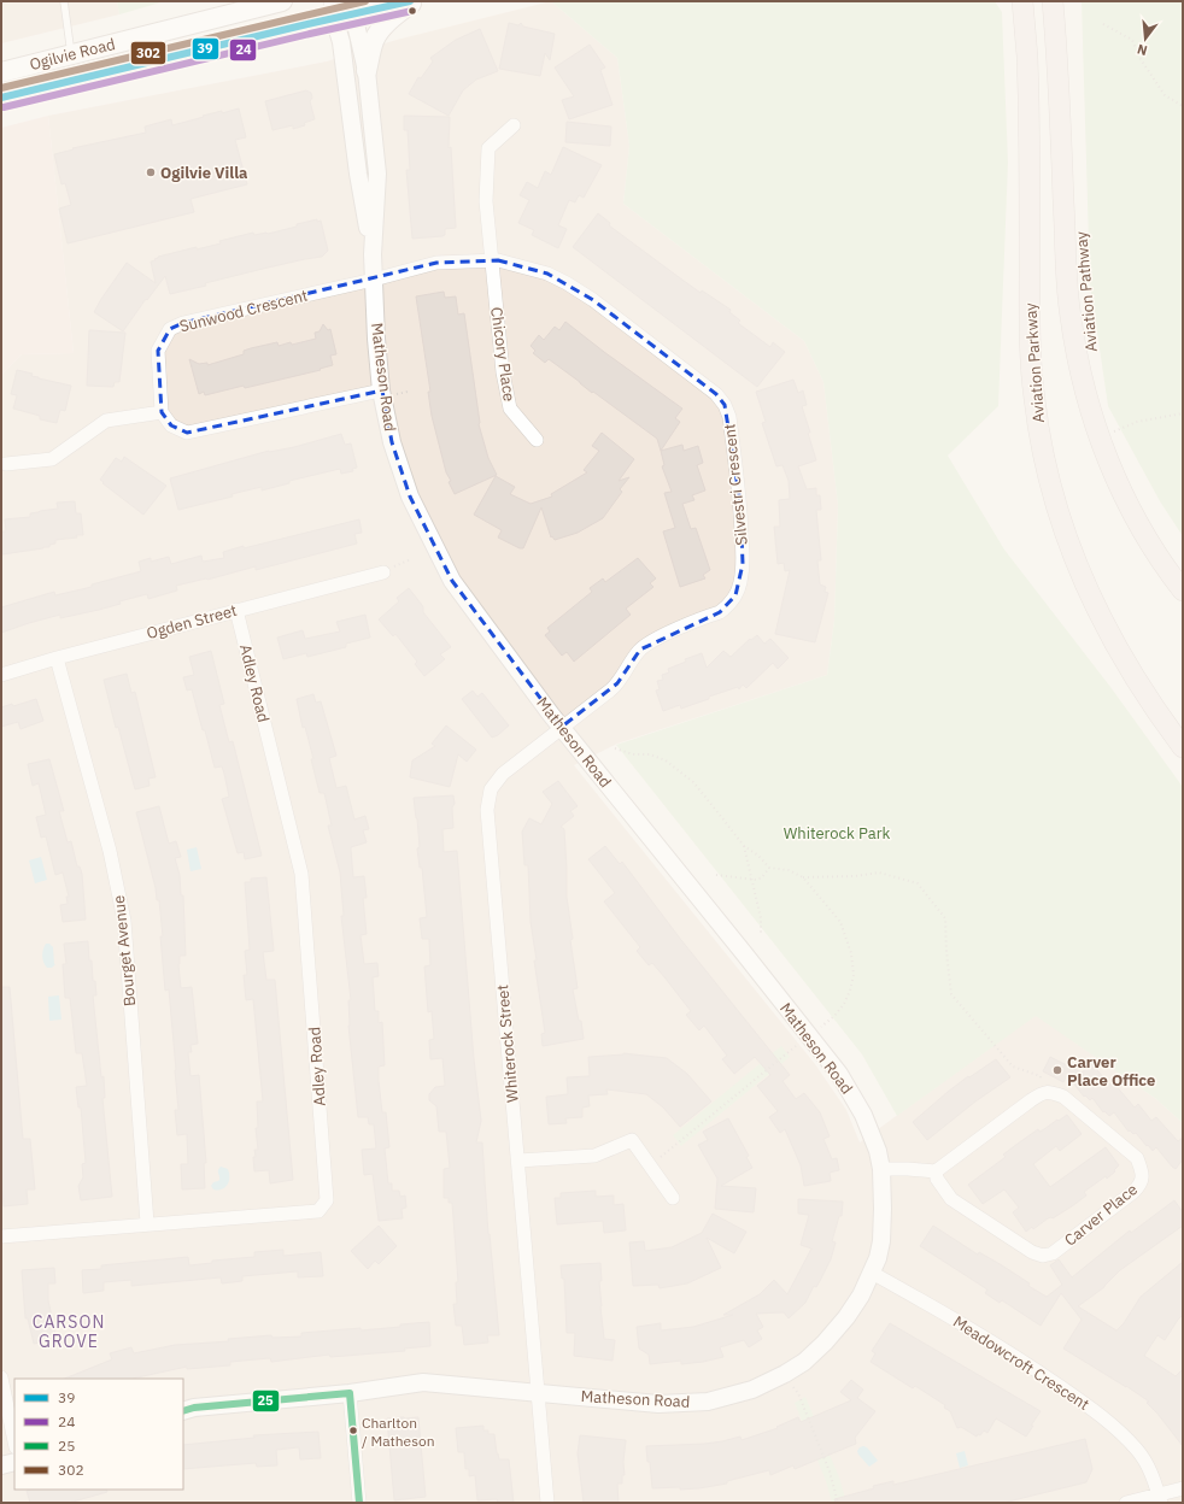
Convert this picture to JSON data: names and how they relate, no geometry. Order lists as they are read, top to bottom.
{
  "streets": {
    "main road": ["Ogilvie Road", "Aviation Parkway"],
    "street": [
      "Sunwood Crescent",
      "Chicory Place",
      "Matheson Road",
      "Silvestri Crescent",
      "Ogden Street",
      "Adley Road",
      "Bourget Avenue",
      "Whiterock Street",
      "Carver Place",
      "Meadowcroft Crescent"
    ]
  },
  "crossings": [
    ["Ogilvie Road", "Matheson Road"],
    ["Sunwood Crescent", "Matheson Road"],
    ["Sunwood Crescent", "Silvestri Crescent"],
    ["Chicory Place", "Silvestri Crescent"],
    ["Matheson Road", "Silvestri Crescent"],
    ["Matheson Road", "Whiterock Street"],
    ["Matheson Road", "Meadowcroft Crescent"],
    ["Silvestri Crescent", "Whiterock Street"],
    ["Ogden Street", "Adley Road"],
    ["Ogden Street", "Bourget Avenue"],
    ["Adley Road", "Bourget Avenue"]
  ],
  "districts": ["CARSON GROVE"],
  "parks": ["Whiterock Park"],
  "places": ["Ogilvie Villa", "Carver Place Office", "Charlton / Matheson"],
  "lines": [
    "transit line 39",
    "transit line 302",
    "transit line 24",
    "transit line 25"
  ],
  "legend": [
    "39",
    "24",
    "25",
    "302"
  ],
  "north": "bottom"
}
